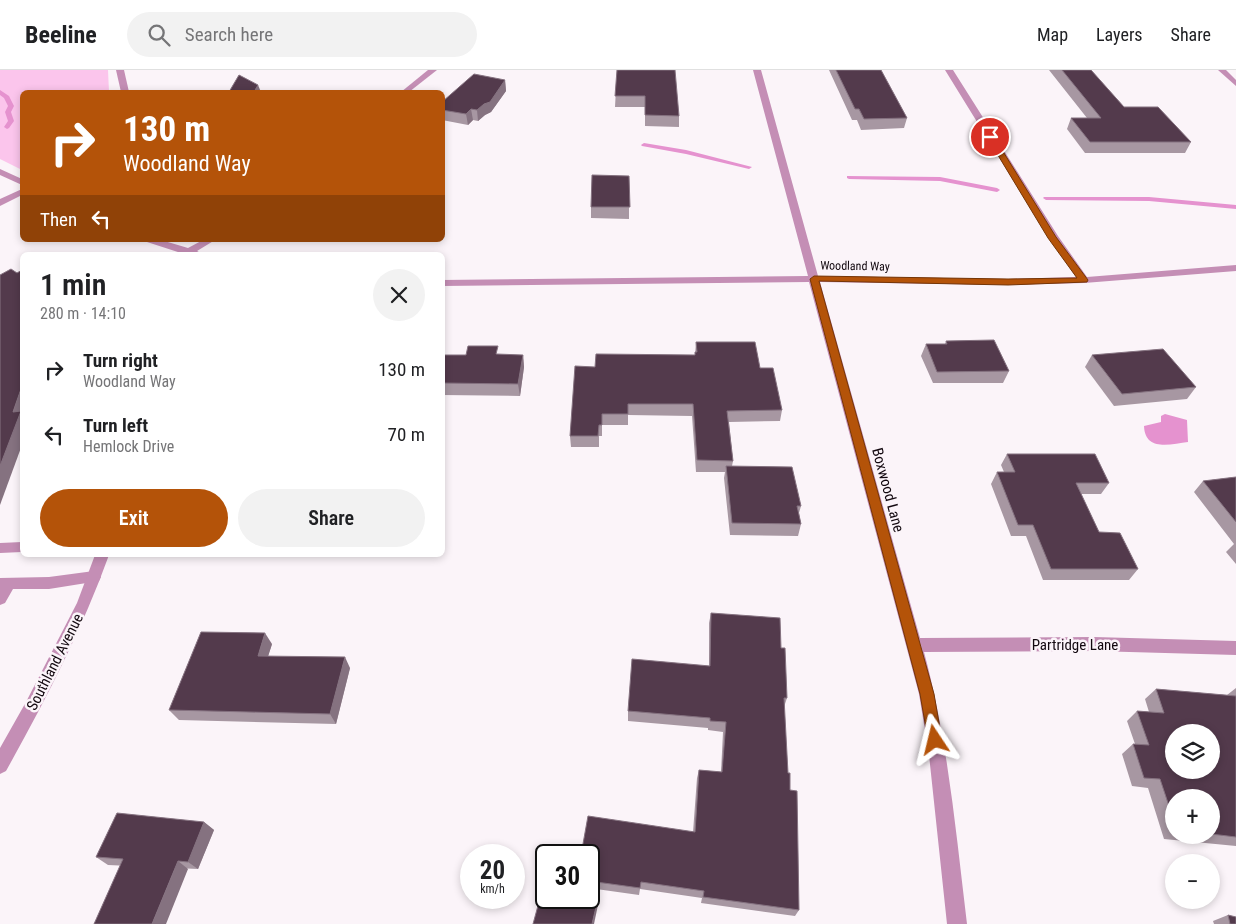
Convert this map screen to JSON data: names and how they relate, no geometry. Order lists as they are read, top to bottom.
{
  "streets": {
    "street": [
      "Woodland Way",
      "Boxwood Lane",
      "Partridge Lane",
      "Southland Avenue"
    ]
  },
  "crossings": [
    ["Woodland Way", "Boxwood Lane"],
    ["Boxwood Lane", "Partridge Lane"]
  ],
  "page": {
    "header": "Beeline",
    "search": "Search here",
    "nav": ["Map", "Layers", "Share"],
    "turn": ["130 m", "Woodland Way"],
    "then": "Then",
    "heading": ["1 min", "280 m · 14:10"],
    "list": [
      {
        "name": "Turn right",
        "note": "Woodland Way",
        "value": "130 m"
      },
      {
        "name": "Turn left",
        "note": "Hemlock Drive",
        "value": "70 m"
      }
    ],
    "buttons": ["Exit", "Share"],
    "map_buttons": ["+", "−"],
    "speed": "20 km/h",
    "limit": "30"
  }
}
